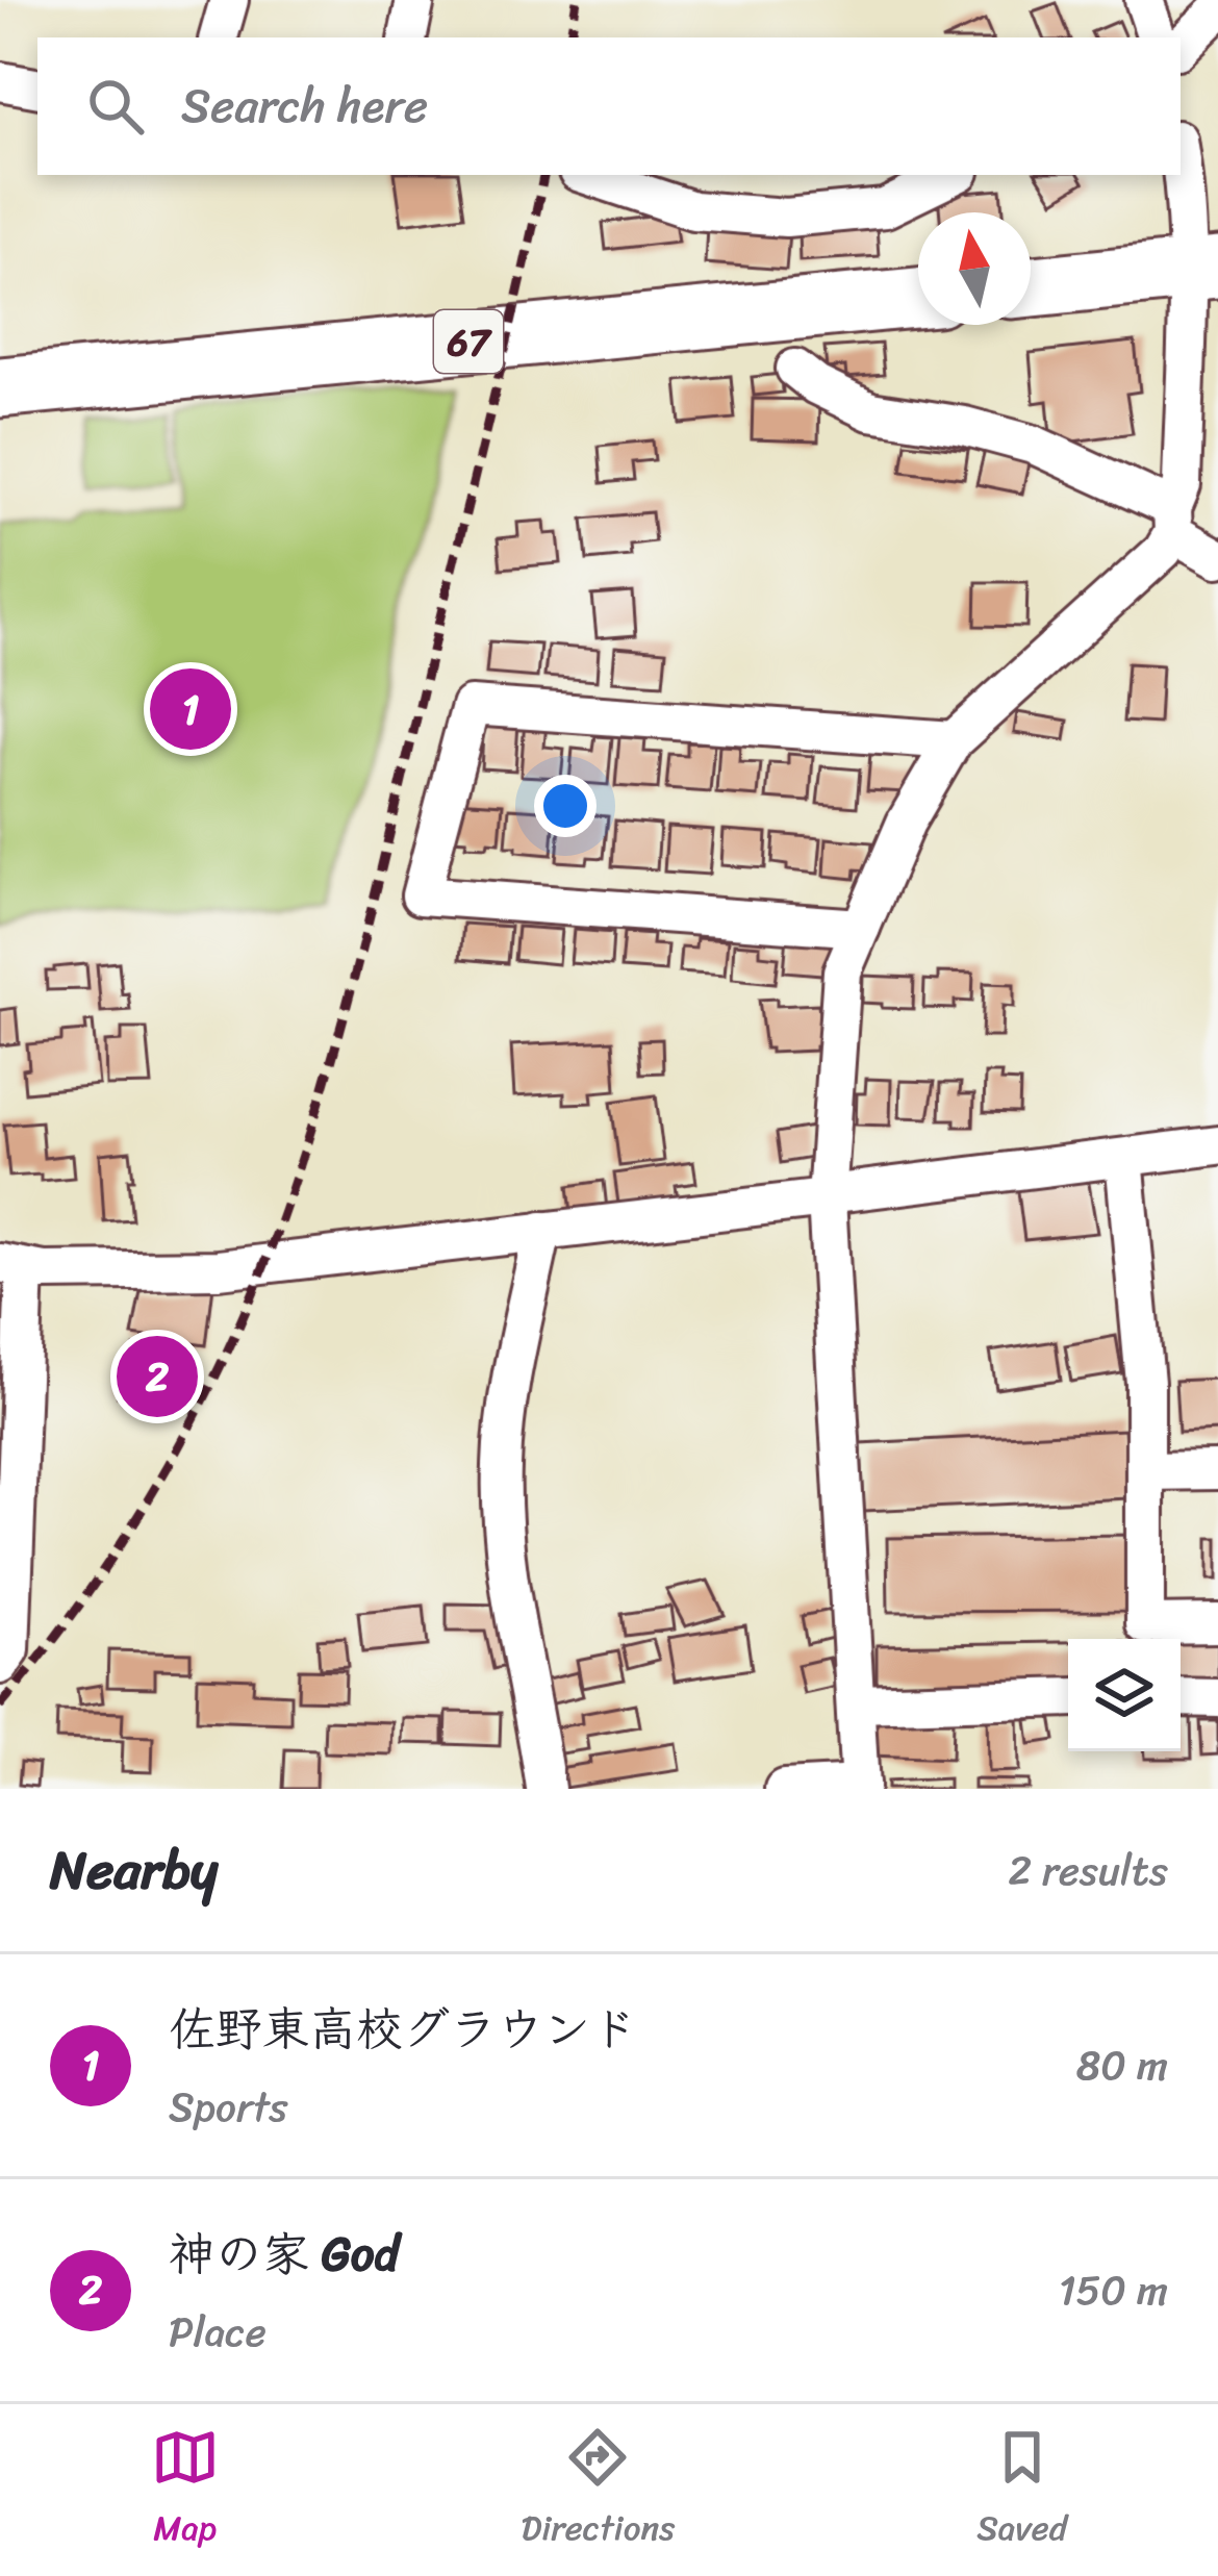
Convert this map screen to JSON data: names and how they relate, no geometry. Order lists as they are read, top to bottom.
{
  "streets": {
    "main road": ["67"]
  },
  "north": "top",
  "page": {
    "search": "Search here",
    "pins": ["1", "2"],
    "heading": ["Nearby", "2 results"],
    "list": [
      {
        "mark": "1",
        "name": "佐野東高校グラウンド",
        "note": "Sports",
        "value": "80 m"
      },
      {
        "mark": "2",
        "name": "神の家 God",
        "note": "Place",
        "value": "150 m"
      }
    ],
    "nav": ["Map", "Directions", "Saved"]
  }
}
